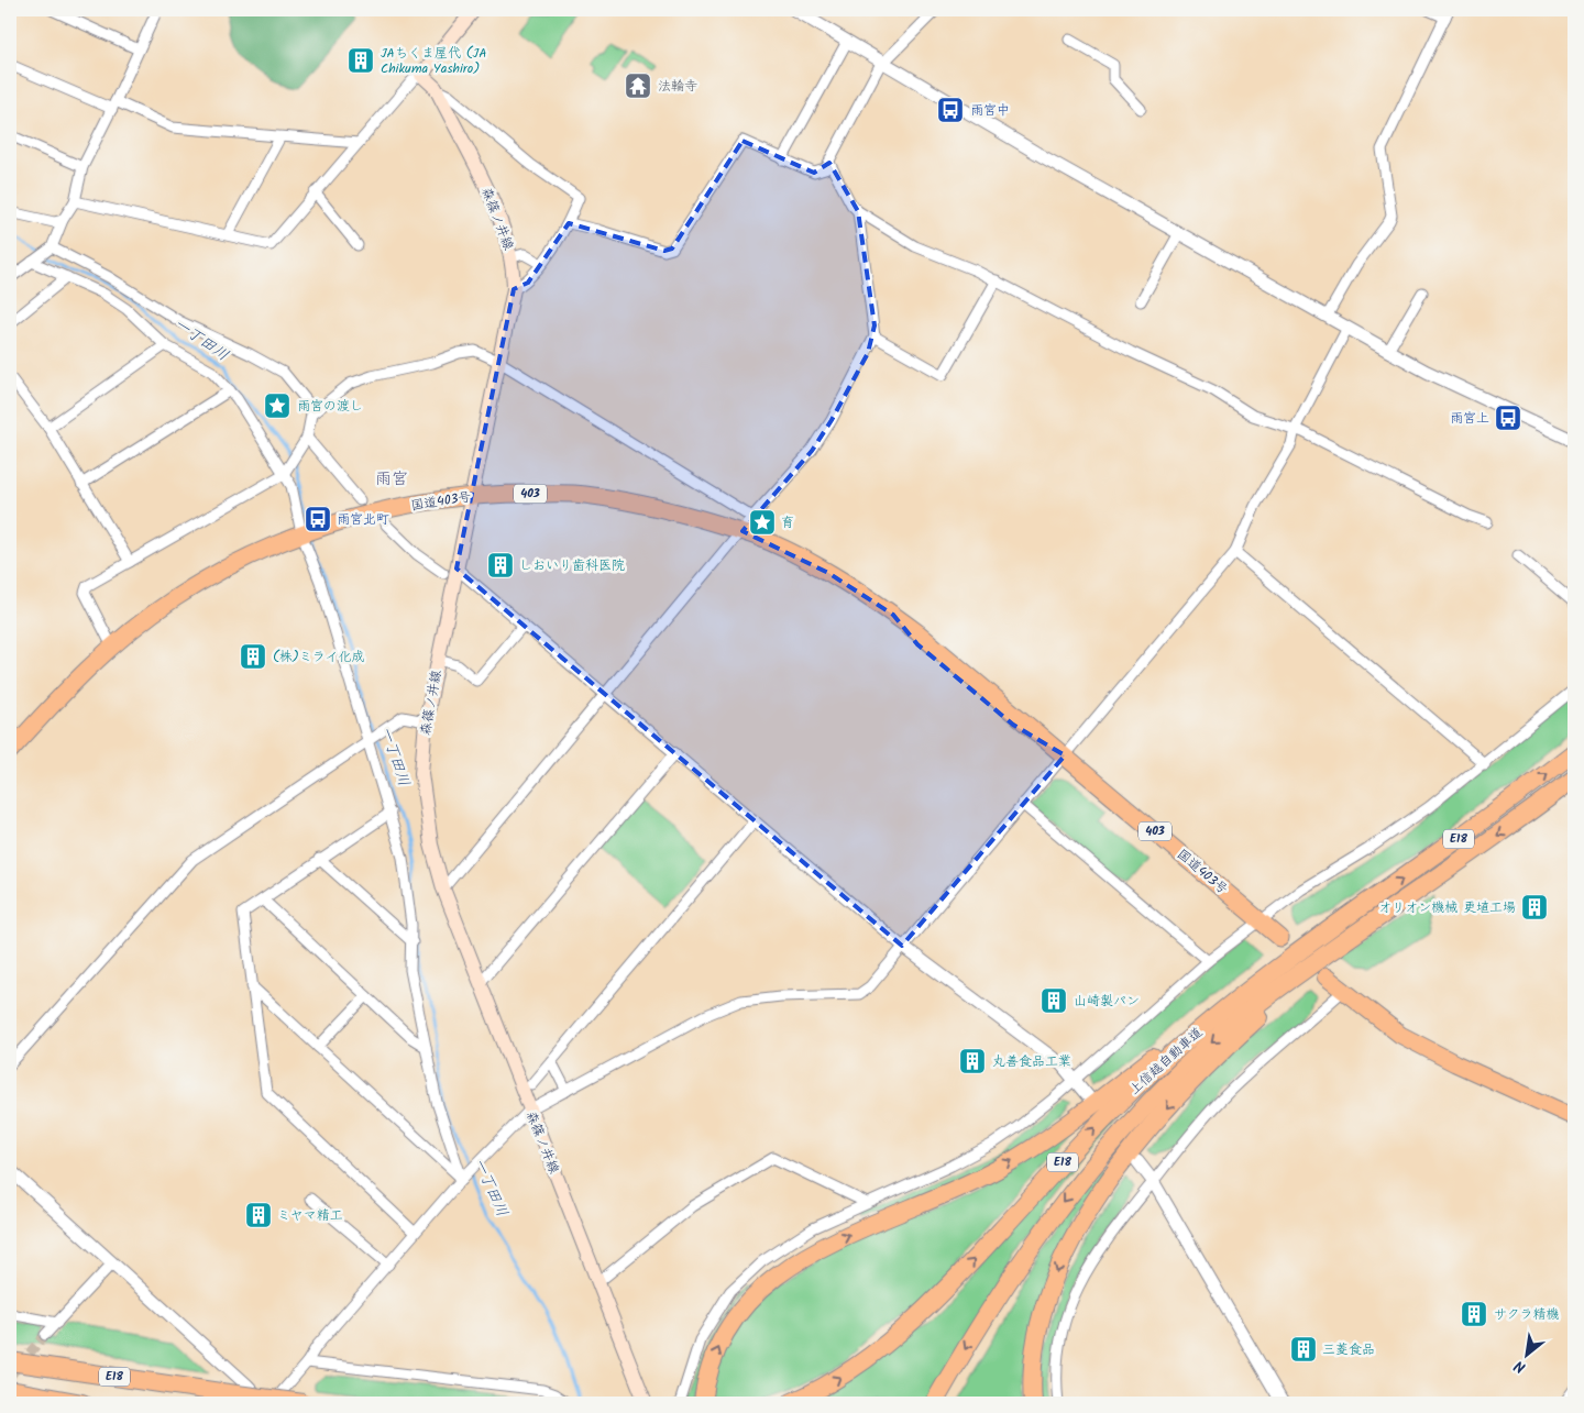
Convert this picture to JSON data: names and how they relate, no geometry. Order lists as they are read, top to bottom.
{
  "streets": {
    "highway": [
      "403",
      "国道403号",
      "E18",
      "上信越自動車道"
    ],
    "main road": ["森篠ノ井線"]
  },
  "crossings": [
    ["森篠ノ井線", "国道403号"]
  ],
  "districts": ["雨宮"],
  "water": ["一丁田川"],
  "places": {
    "building": [
      "JAちくま屋代 (JA Chikuma Yashiro)",
      "しおいり歯科医院",
      "(株)ミライ化成",
      "オリオン機械 更埴工場",
      "山崎製パン",
      "丸善食品工業",
      "ミヤマ精工",
      "サクラ精機",
      "三菱食品"
    ],
    "temple": ["法輪寺"],
    "bus stop": ["雨宮中", "雨宮上", "雨宮北町"],
    "place": ["雨宮の渡し", "育"]
  },
  "north": "bottom left"
}
